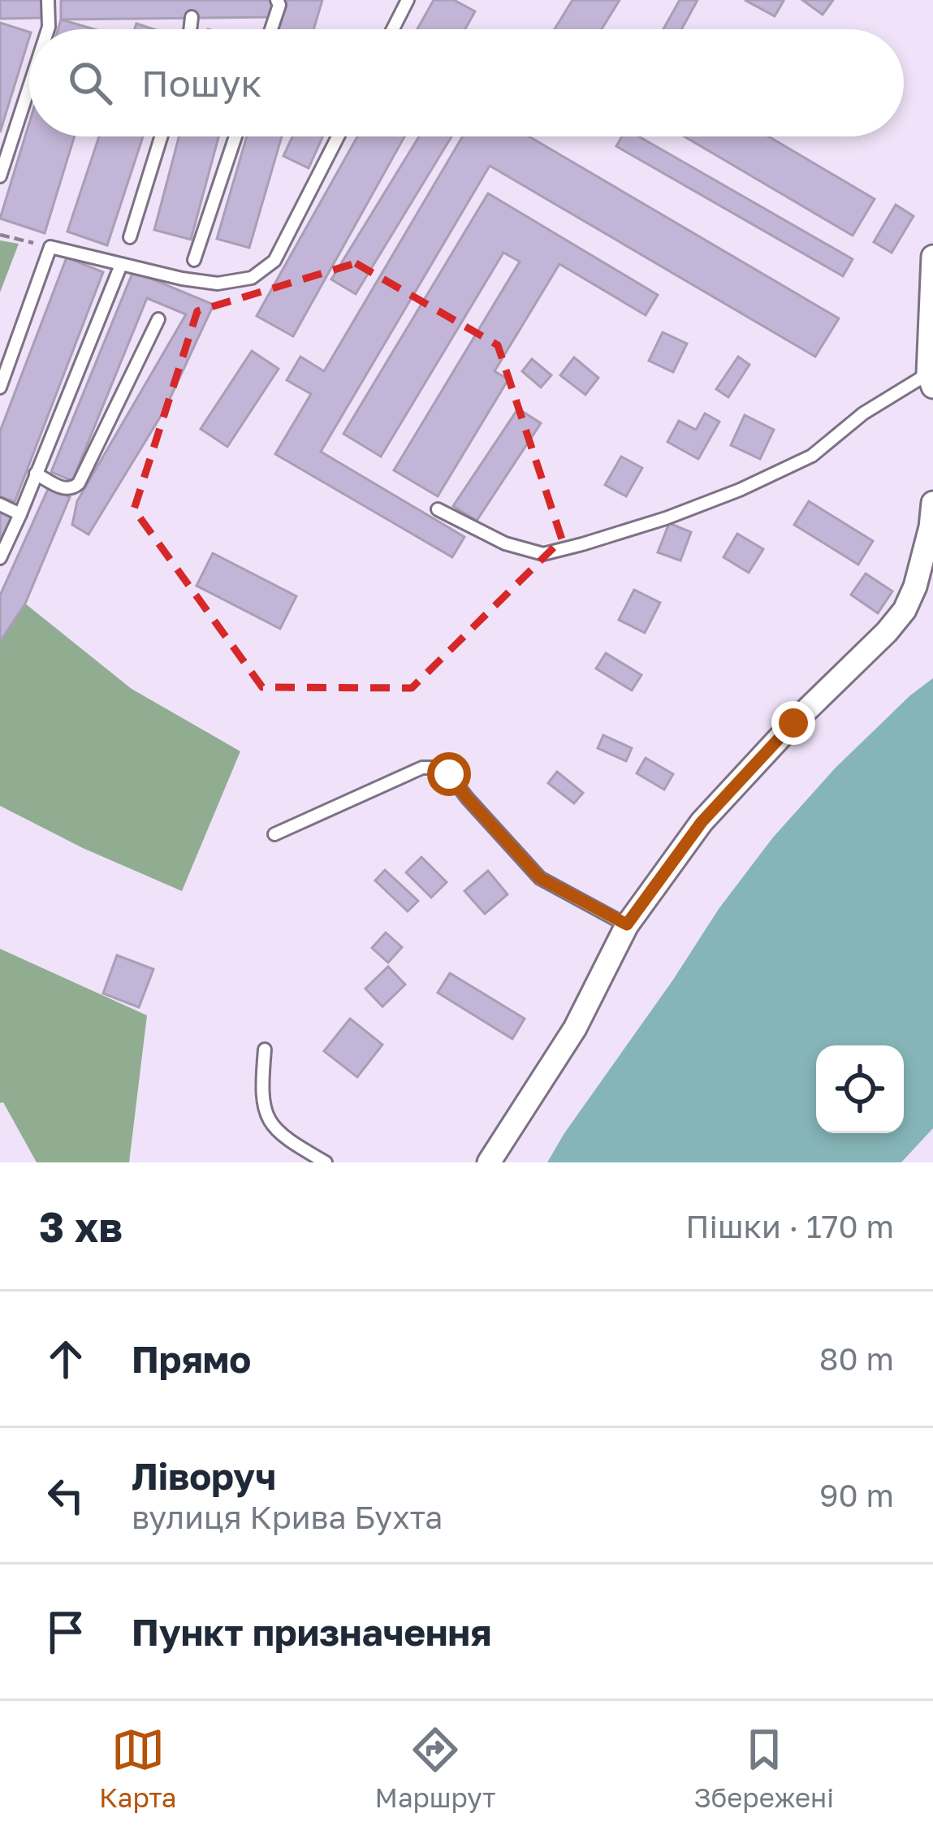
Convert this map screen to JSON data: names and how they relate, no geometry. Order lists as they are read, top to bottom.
{
  "page": {
    "search": "Пошук",
    "heading": ["3 хв", "Пішки · 170 m"],
    "list": [
      ["Прямо", "80 m"],
      ["Ліворуч", "вулиця Крива Бухта", "90 m"],
      "Пункт призначення"
    ],
    "nav": ["Карта", "Маршрут", "Збережені"]
  }
}
